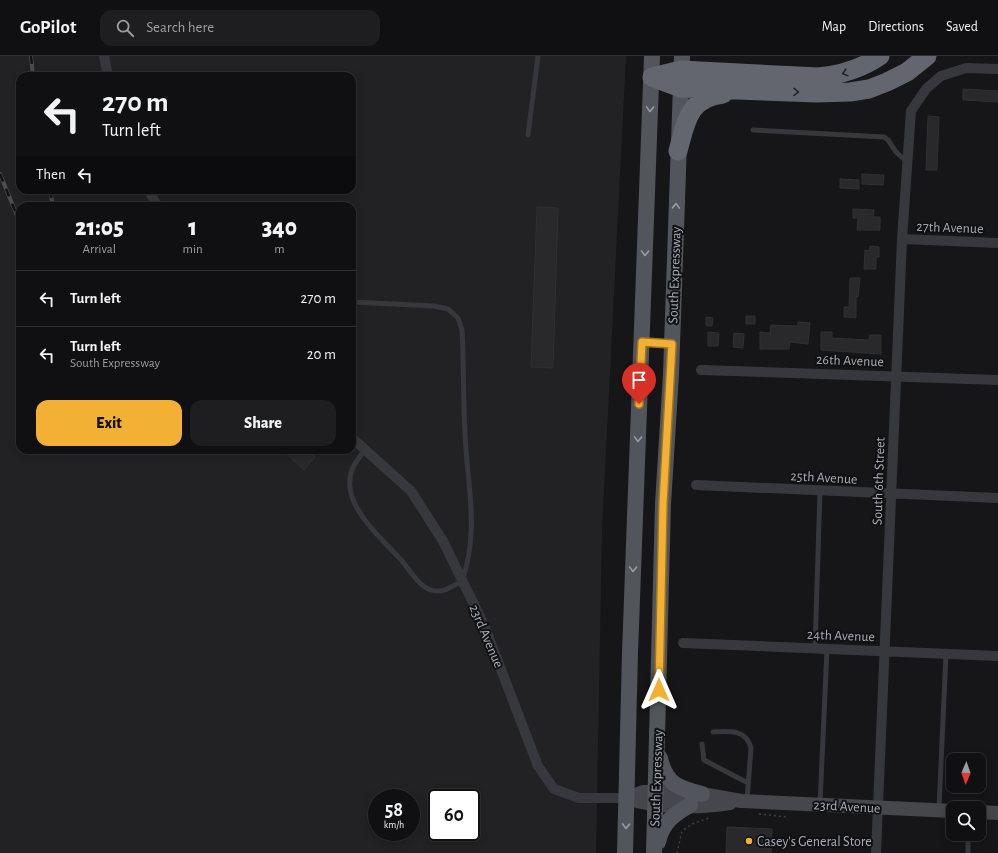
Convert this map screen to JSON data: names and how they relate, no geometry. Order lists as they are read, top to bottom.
{
  "streets": {
    "main road": ["South Expressway", "23rd Avenue"],
    "street": [
      "27th Avenue",
      "26th Avenue",
      "25th Avenue",
      "South 6th Street",
      "24th Avenue"
    ]
  },
  "crossings": [
    ["27th Avenue", "South 6th Street"],
    ["South Expressway", "23rd Avenue"],
    ["26th Avenue", "South 6th Street"],
    ["25th Avenue", "South 6th Street"],
    ["South 6th Street", "24th Avenue"],
    ["South 6th Street", "23rd Avenue"]
  ],
  "places": ["Casey's General Store"],
  "north": "bottom",
  "page": {
    "header": "GoPilot",
    "search": "Search here",
    "nav": ["Map", "Directions", "Saved"],
    "turn": ["270 m", "Turn left"],
    "then": "Then",
    "eta": [
      "21:05",
      "Arrival",
      "1",
      "min",
      "340",
      "m"
    ],
    "list": [
      {
        "name": "Turn left",
        "value": "270 m"
      },
      {
        "name": "Turn left",
        "note": "South Expressway",
        "value": "20 m"
      }
    ],
    "buttons": ["Exit", "Share"],
    "speed": "58 km/h",
    "limit": "60"
  }
}
